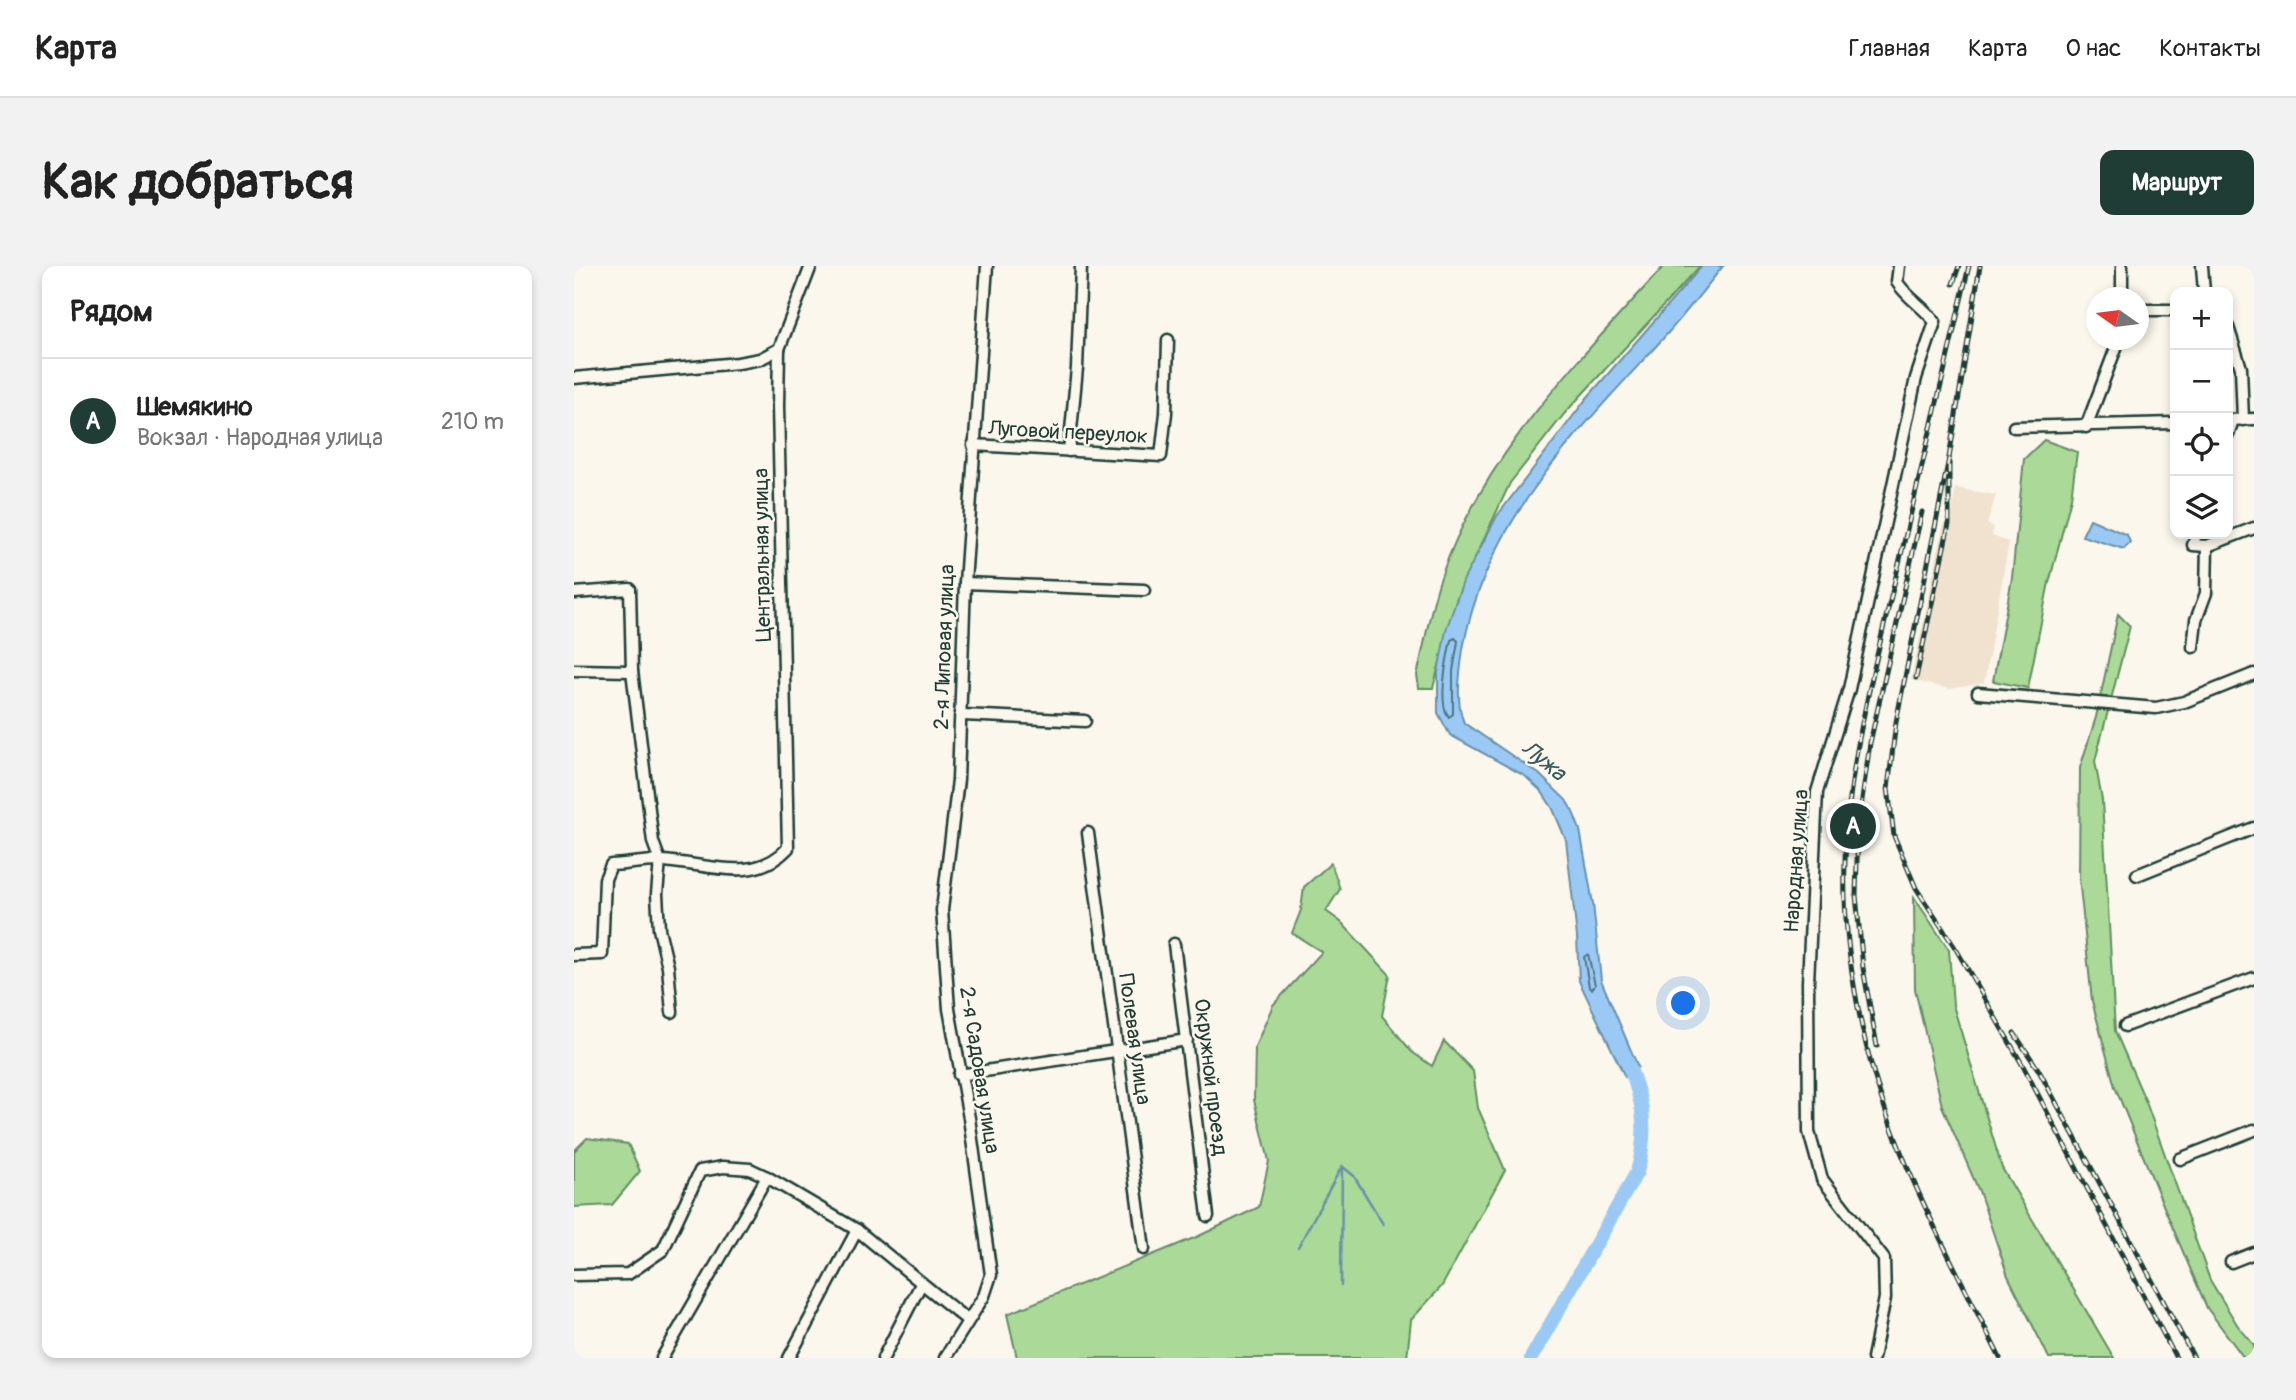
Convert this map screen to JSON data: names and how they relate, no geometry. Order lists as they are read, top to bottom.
{
  "streets": {
    "street": [
      "Луговой переулок",
      "Центральная улица",
      "2-я Липовая улица",
      "Народная улица",
      "Полевая улица",
      "2-я Садовая улица",
      "Окружной проезд"
    ]
  },
  "crossings": [
    ["Луговой переулок", "2-я Липовая улица"],
    ["2-я Липовая улица", "2-я Садовая улица"]
  ],
  "water": ["Лужа"],
  "north": "left",
  "page": {
    "header": "Карта",
    "nav": [
      "Главная",
      "Карта",
      "О нас",
      "Контакты"
    ],
    "buttons": "Маршрут",
    "title": "Как добраться",
    "heading": "Рядом",
    "map_buttons": ["+", "−"],
    "list": [
      {
        "mark": "A",
        "name": "Шемякино",
        "note": "Вокзал · Народная улица",
        "value": "210 m"
      }
    ],
    "pins": "A"
  }
}
